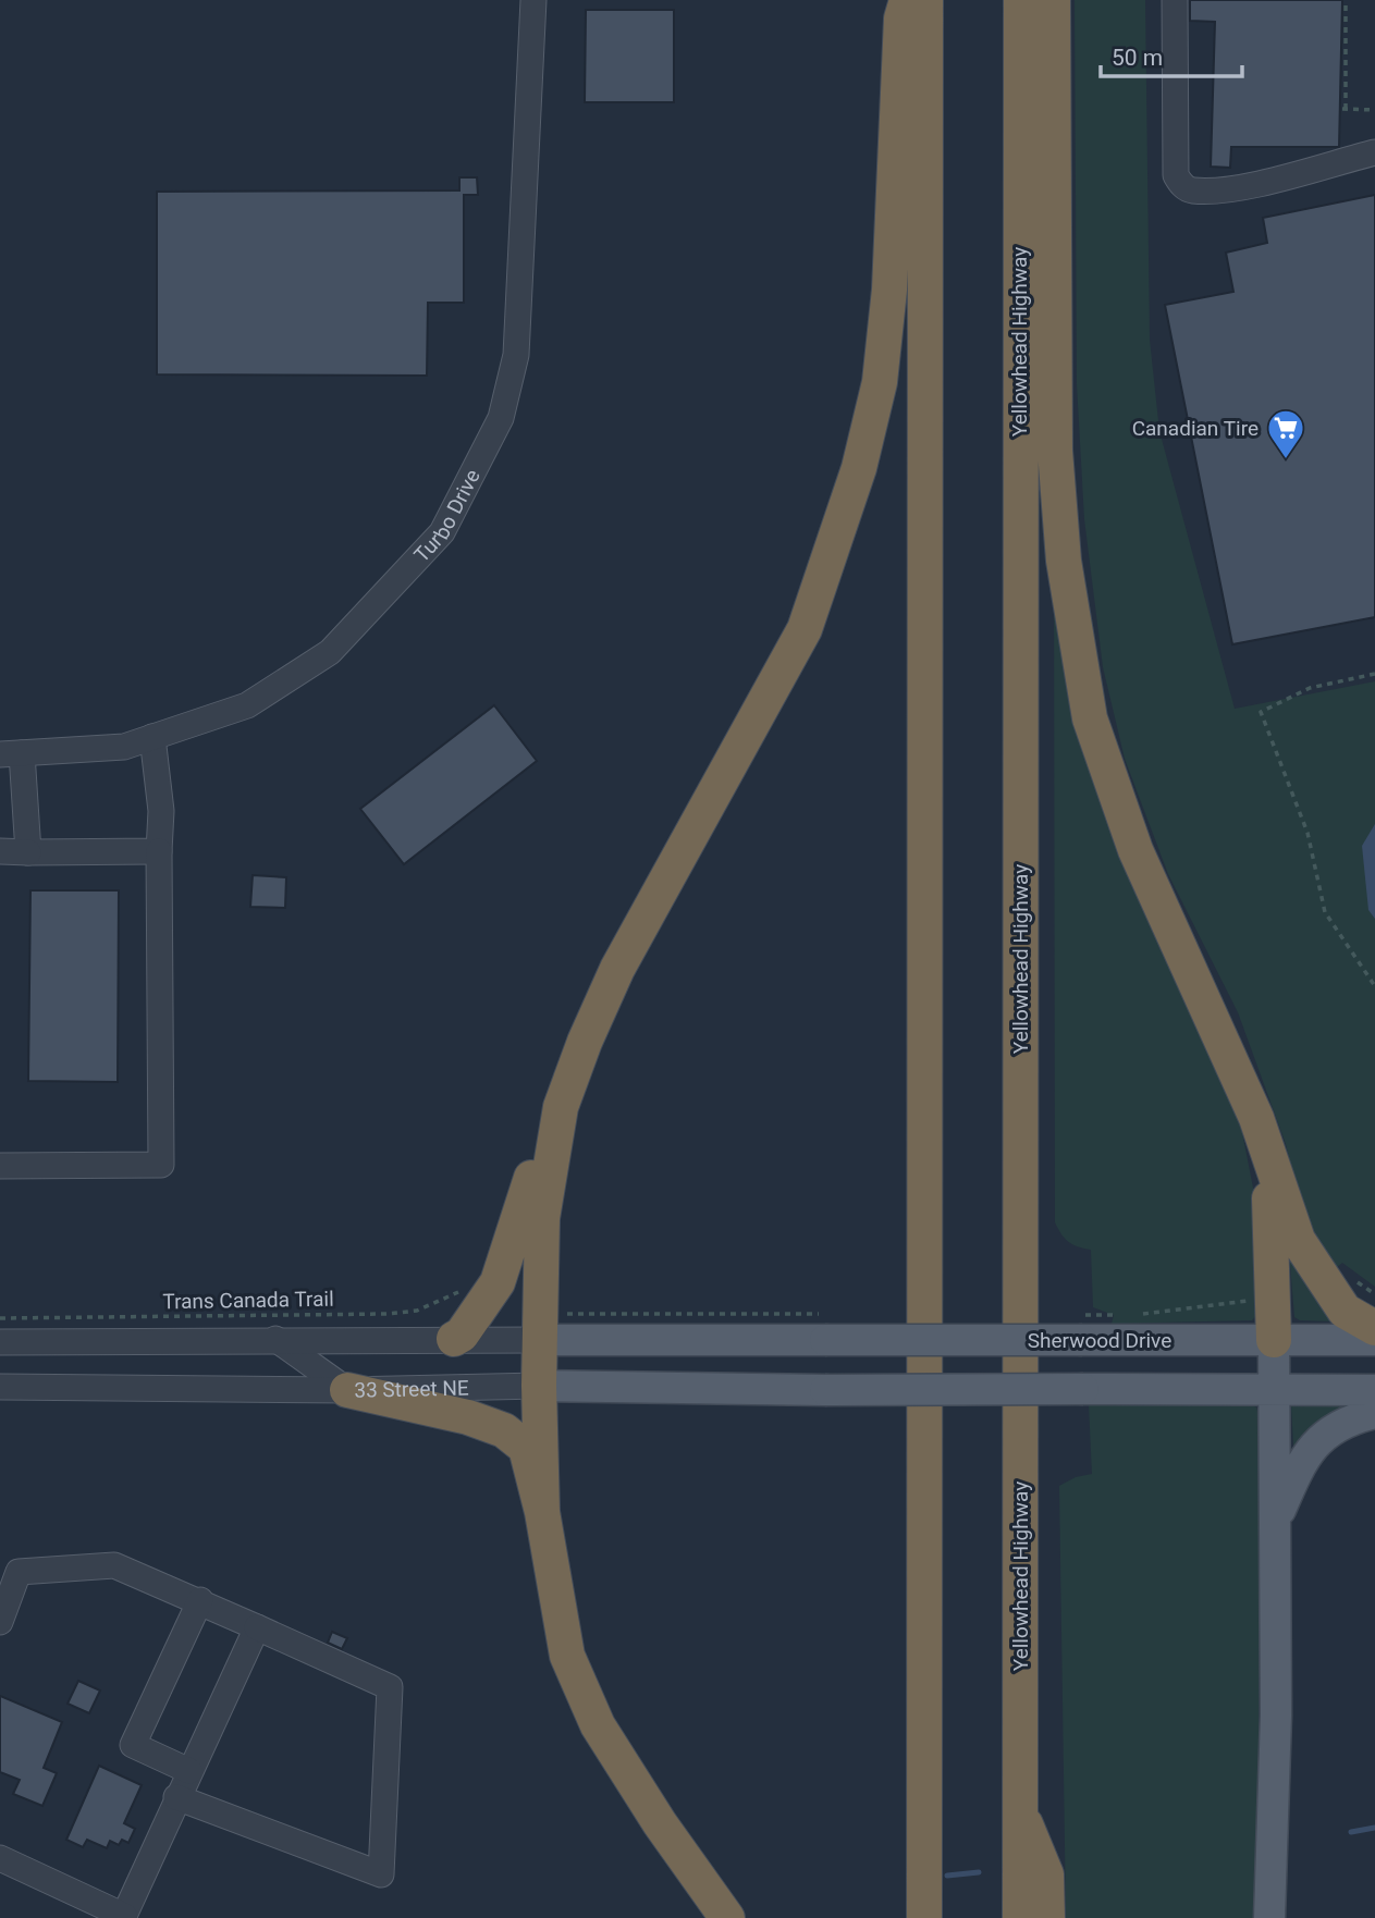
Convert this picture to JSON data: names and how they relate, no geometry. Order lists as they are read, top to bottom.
{
  "streets": {
    "highway": ["Yellowhead Highway"],
    "main road": ["Sherwood Drive", "33 Street NE"],
    "street": ["Turbo Drive"],
    "path": ["Trans Canada Trail"]
  },
  "places": {
    "supermarket": ["Canadian Tire"]
  },
  "scale_bar": "50 m"
}
